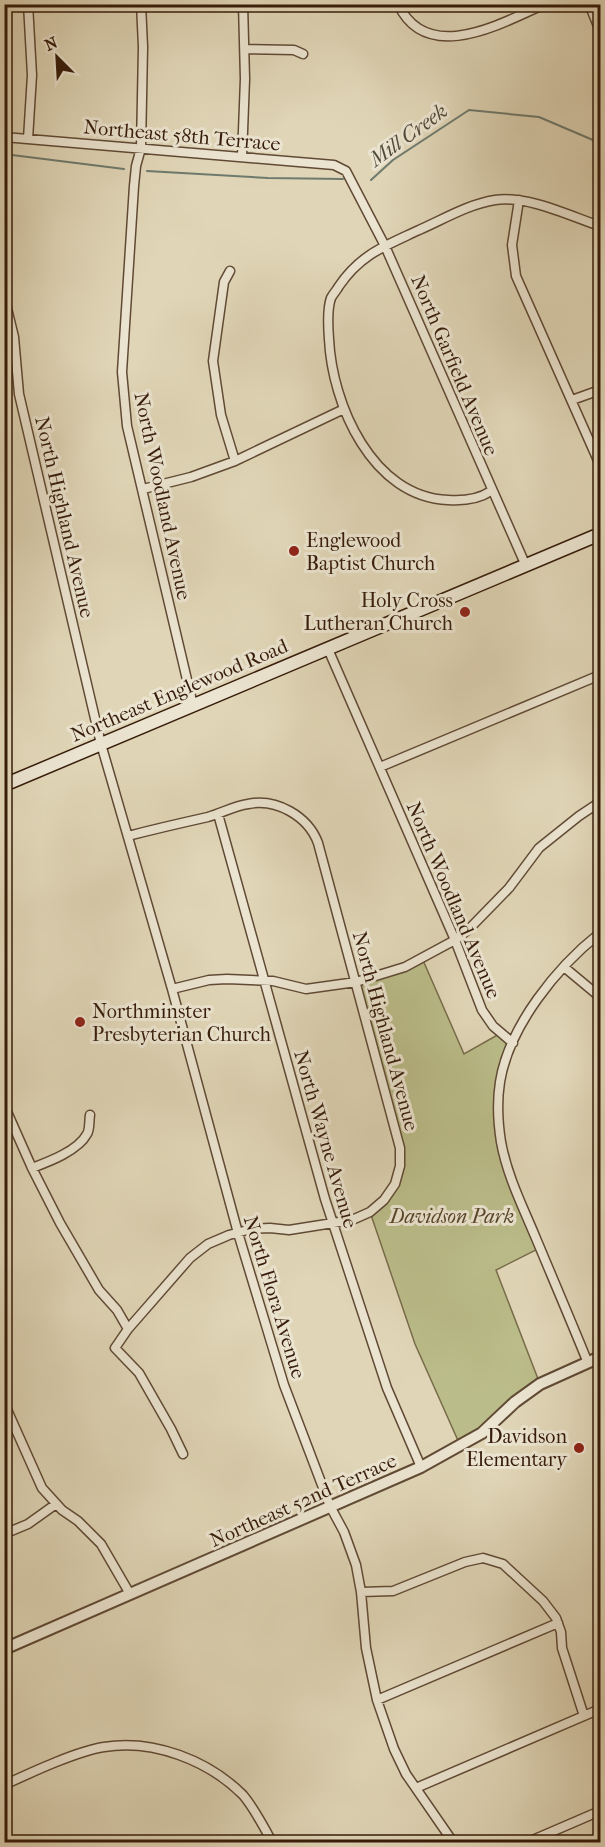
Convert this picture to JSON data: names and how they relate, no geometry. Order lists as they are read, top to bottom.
{
  "streets": {
    "main road": ["Northeast Englewood Road"],
    "street": [
      "Northeast 58th Terrace",
      "North Garfield Avenue",
      "North Woodland Avenue",
      "North Highland Avenue",
      "North Wayne Avenue",
      "North Flora Avenue",
      "Northeast 52nd Terrace"
    ]
  },
  "crossings": [
    ["Northeast 58th Terrace", "North Garfield Avenue"],
    ["Northeast 58th Terrace", "North Woodland Avenue"],
    ["North Garfield Avenue", "Northeast Englewood Road"],
    ["North Woodland Avenue", "Northeast Englewood Road"],
    ["North Highland Avenue", "Northeast Englewood Road"],
    ["North Highland Avenue", "North Wayne Avenue"],
    ["North Highland Avenue", "North Flora Avenue"],
    ["Northeast Englewood Road", "North Flora Avenue"],
    ["North Wayne Avenue", "Northeast 52nd Terrace"],
    ["North Flora Avenue", "Northeast 52nd Terrace"]
  ],
  "water": ["Mill Creek"],
  "parks": ["Davidson Park"],
  "places": [
    "Englewood Baptist Church",
    "Holy Cross Lutheran Church",
    "Northminster Presbyterian Church",
    "Davidson Elementary"
  ],
  "north": "top left"
}
